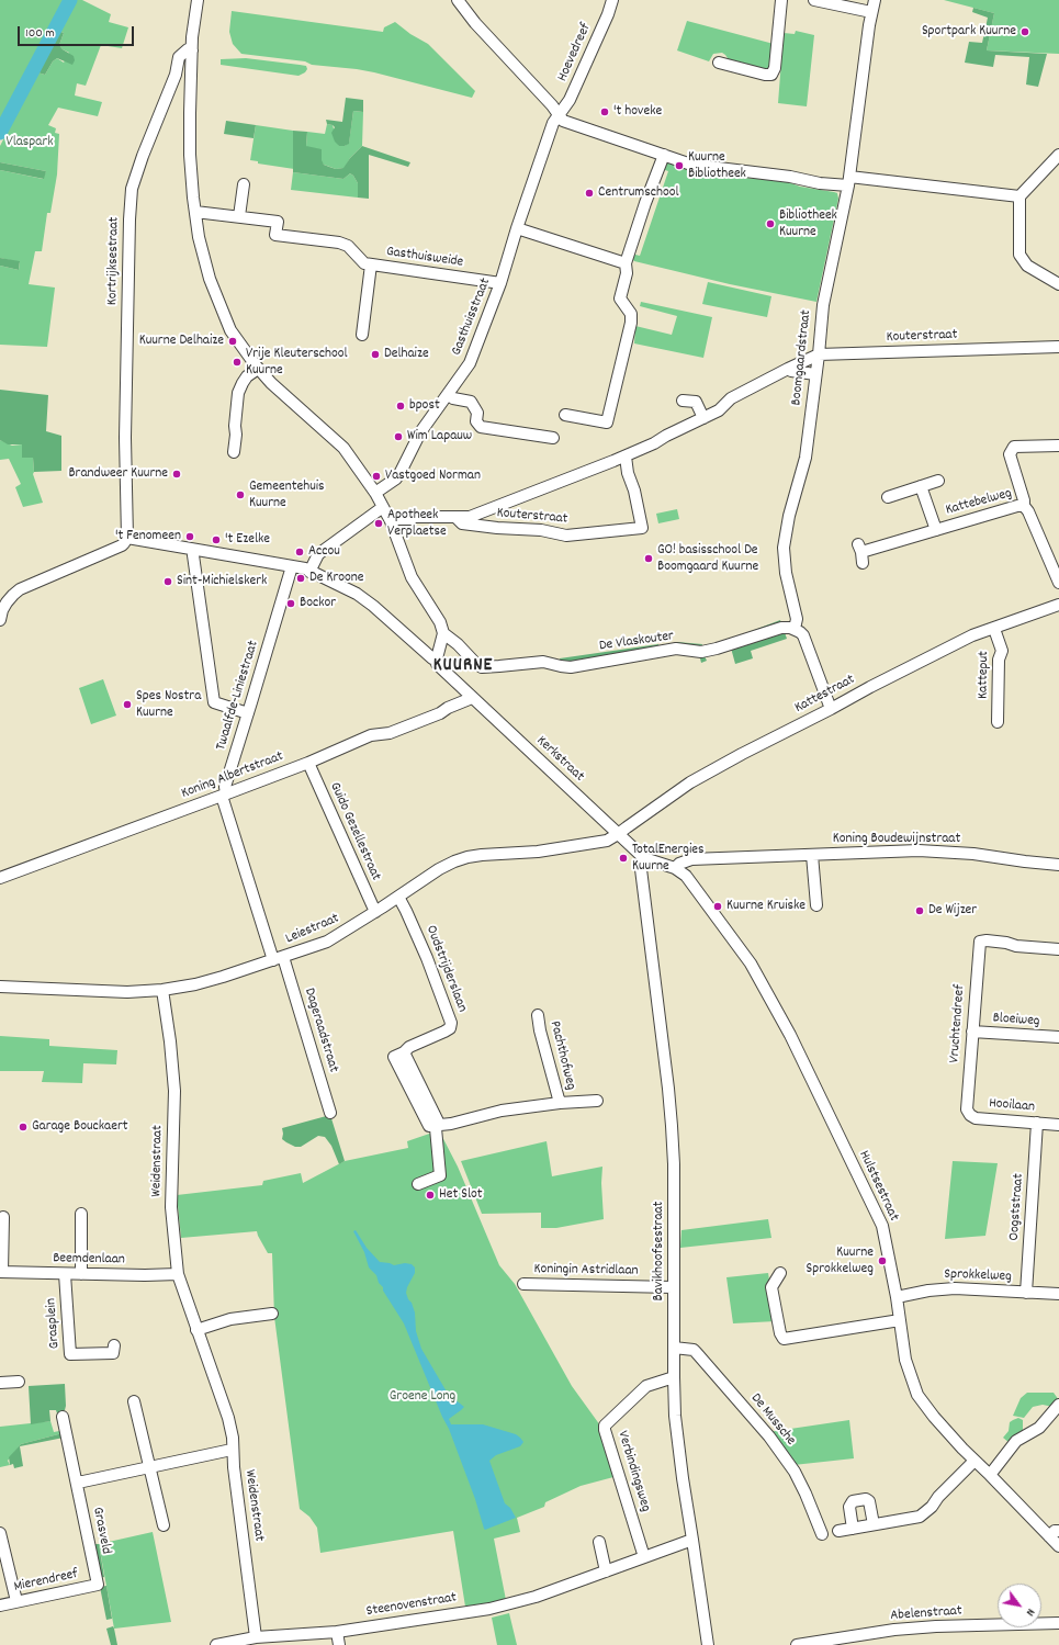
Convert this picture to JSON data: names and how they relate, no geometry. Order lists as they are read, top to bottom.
{
  "streets": {
    "street": [
      "Hoevedreef",
      "Gasthuisweide",
      "Kortrijksestraat",
      "Gasthuisstraat",
      "Kouterstraat",
      "Boomgaardstraat",
      "Kattebelweg",
      "De Vlaskouter",
      "Katteput",
      "Kattestraat",
      "Twaalfde-Liniestraat",
      "Kerkstraat",
      "Koning Albertstraat",
      "Guido Gezellestraat",
      "Koning Boudewijnstraat",
      "Leiestraat",
      "Oudstrijderslaan",
      "Bloeiweg",
      "Vruchtendreef",
      "Dageraadstraat",
      "Pachthofweg",
      "Hooilaan",
      "Weidenstraat",
      "Hulstsestraat",
      "Oogststraat",
      "Bavikhoofsestraat",
      "Beemdenlaan",
      "Koningin Astridlaan",
      "Sprokkelweg",
      "Grasplein",
      "De Mussche",
      "Verbindingsweg",
      "Grasveld",
      "Mierendreef",
      "Steenovenstraat",
      "Abelenstraat"
    ]
  },
  "crossings": [
    ["Hoevedreef", "Gasthuisstraat"],
    ["Gasthuisweide", "Gasthuisstraat"],
    ["Kortrijksestraat", "Kerkstraat"],
    ["Kouterstraat", "Boomgaardstraat"],
    ["Boomgaardstraat", "De Vlaskouter"],
    ["Katteput", "Kattestraat"],
    ["Kattestraat", "Kerkstraat"],
    ["Kattestraat", "Leiestraat"],
    ["Twaalfde-Liniestraat", "Kerkstraat"],
    ["Twaalfde-Liniestraat", "Koning Albertstraat"],
    ["Twaalfde-Liniestraat", "Dageraadstraat"],
    ["Kerkstraat", "Koning Albertstraat"],
    ["Kerkstraat", "Koning Boudewijnstraat"],
    ["Kerkstraat", "Leiestraat"],
    ["Kerkstraat", "Hulstsestraat"],
    ["Kerkstraat", "Bavikhoofsestraat"],
    ["Koning Albertstraat", "Guido Gezellestraat"],
    ["Koning Albertstraat", "Dageraadstraat"],
    ["Guido Gezellestraat", "Leiestraat"],
    ["Koning Boudewijnstraat", "Hulstsestraat"],
    ["Leiestraat", "Oudstrijderslaan"],
    ["Leiestraat", "Dageraadstraat"],
    ["Leiestraat", "Weidenstraat"],
    ["Bloeiweg", "Vruchtendreef"],
    ["Vruchtendreef", "Hooilaan"],
    ["Hooilaan", "Oogststraat"],
    ["Weidenstraat", "Beemdenlaan"],
    ["Weidenstraat", "Steenovenstraat"],
    ["Hulstsestraat", "Sprokkelweg"],
    ["Oogststraat", "Sprokkelweg"],
    ["Bavikhoofsestraat", "Koningin Astridlaan"],
    ["Bavikhoofsestraat", "De Mussche"],
    ["Bavikhoofsestraat", "Verbindingsweg"],
    ["Bavikhoofsestraat", "Steenovenstraat"],
    ["Beemdenlaan", "Grasplein"],
    ["Verbindingsweg", "Steenovenstraat"],
    ["Grasveld", "Mierendreef"]
  ],
  "districts": ["KUURNE"],
  "parks": ["Vlaspark", "Groene Long"],
  "places": [
    "Sportpark Kuurne",
    "'t hoveke",
    "Kuurne Bibliotheek",
    "Centrumschool",
    "Bibliotheek Kuurne",
    "Kuurne Delhaize",
    "Delhaize",
    "Vrije Kleuterschool Kuurne",
    "bpost",
    "Wim Lapauw",
    "Brandweer Kuurne",
    "Vastgoed Norman",
    "Gemeentehuis Kuurne",
    "Apotheek Verplaetse",
    "'t Fenomeen",
    "'t Ezelke",
    "Accou",
    "GO! basisschool De Boomgaard Kuurne",
    "De Kroone",
    "Sint-Michielskerk",
    "Bockor",
    "Spes Nostra Kuurne",
    "TotalEnergies Kuurne",
    "Kuurne Kruiske",
    "De Wijzer",
    "Garage Bouckaert",
    "Het Slot",
    "Kuurne Sprokkelweg"
  ],
  "scale_bar": "100 m",
  "north": "bottom right"
}
